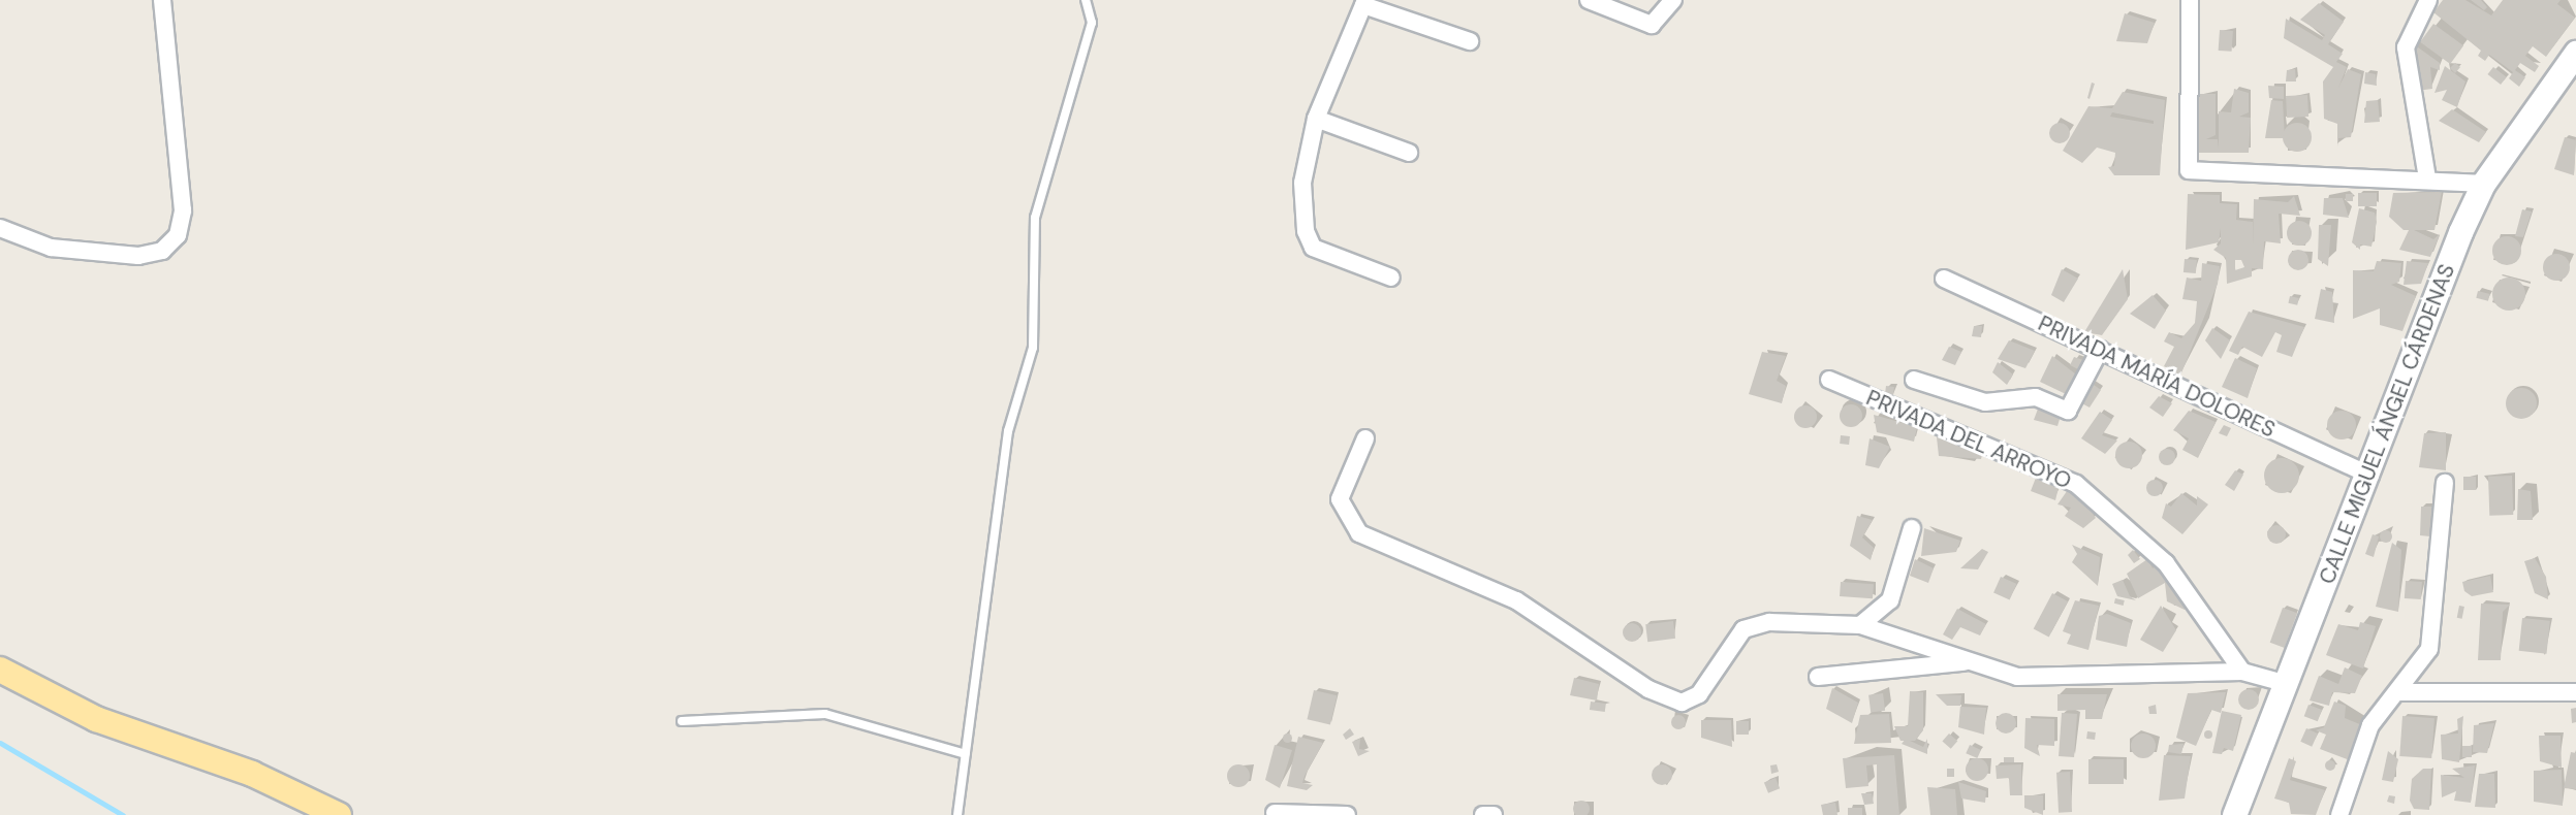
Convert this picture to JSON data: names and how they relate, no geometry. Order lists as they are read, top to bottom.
{
  "streets": {
    "street": ["PRIVADA MARÍA DOLORES", "CALLE MIGUEL ÁNGEL CÁRDENAS", "PRIVADA DEL ARROYO"]
  },
  "crossings": [
    ["PRIVADA MARÍA DOLORES", "CALLE MIGUEL ÁNGEL CÁRDENAS"]
  ]
}
